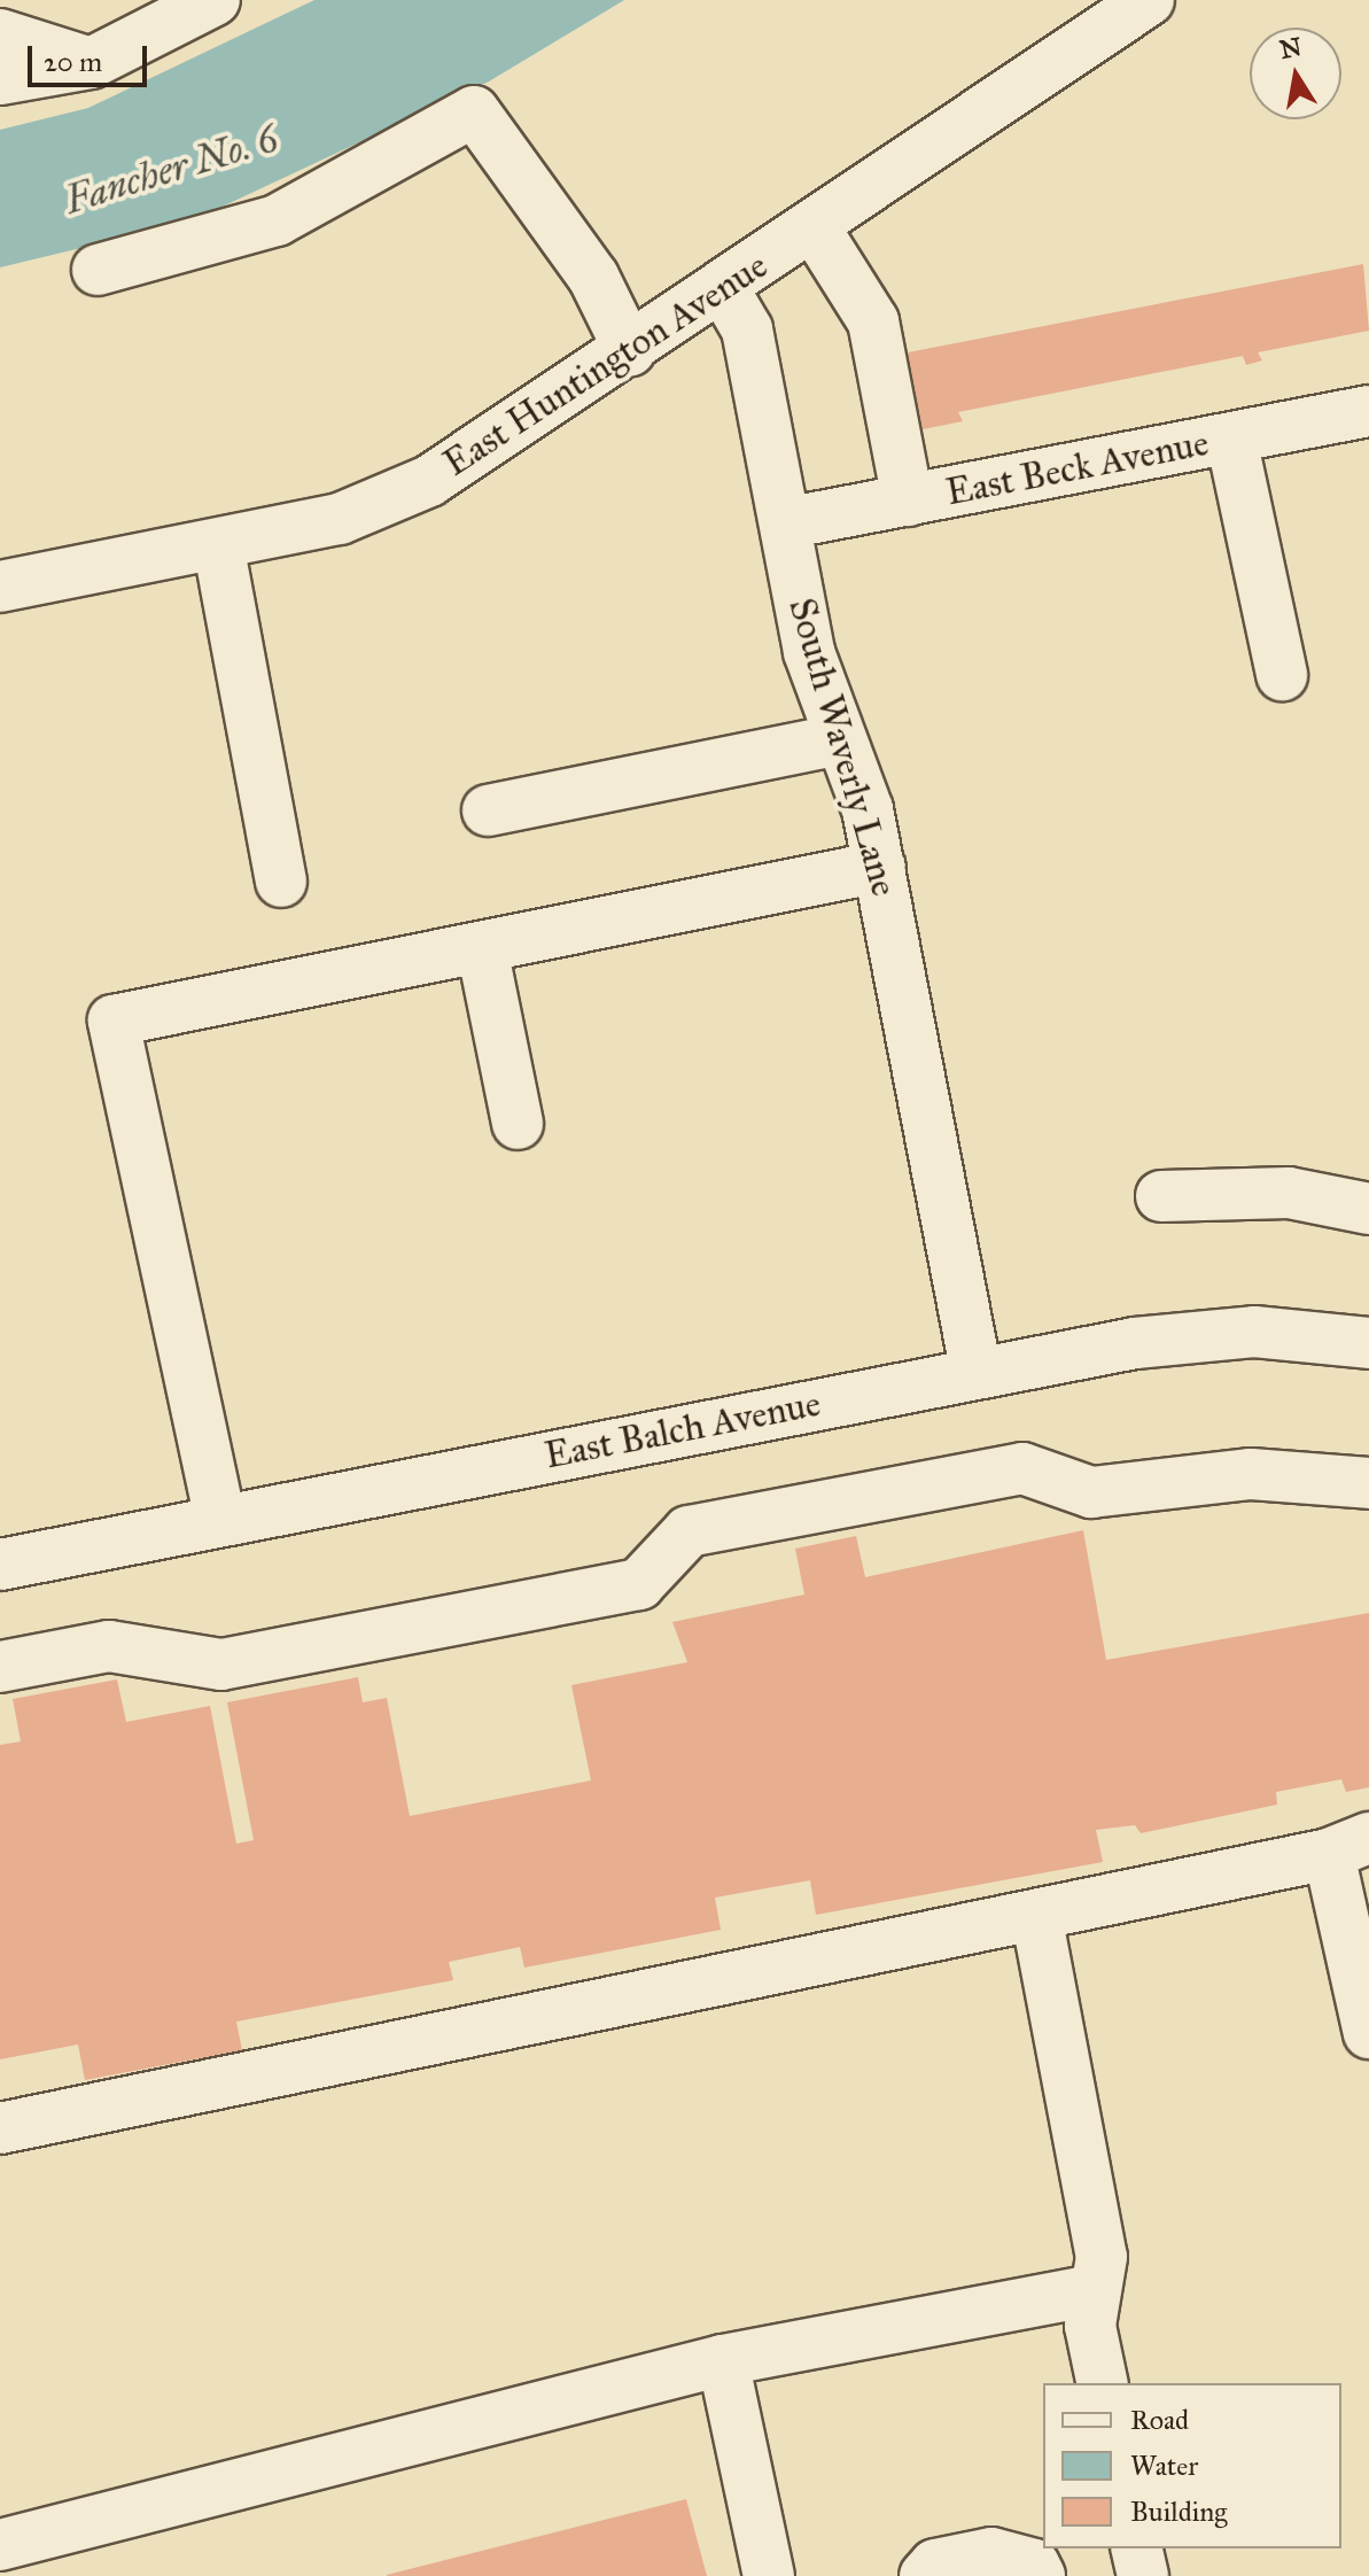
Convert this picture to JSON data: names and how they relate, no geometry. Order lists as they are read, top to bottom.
{
  "streets": {
    "street": [
      "East Huntington Avenue",
      "East Beck Avenue",
      "South Waverly Lane",
      "East Balch Avenue"
    ]
  },
  "crossings": [
    ["East Huntington Avenue", "South Waverly Lane"],
    ["East Beck Avenue", "South Waverly Lane"],
    ["South Waverly Lane", "East Balch Avenue"]
  ],
  "water": ["Fancher No. 6"],
  "legend": ["Road", "Water", "Building"],
  "scale_bar": "20 m",
  "north": "top"
}
